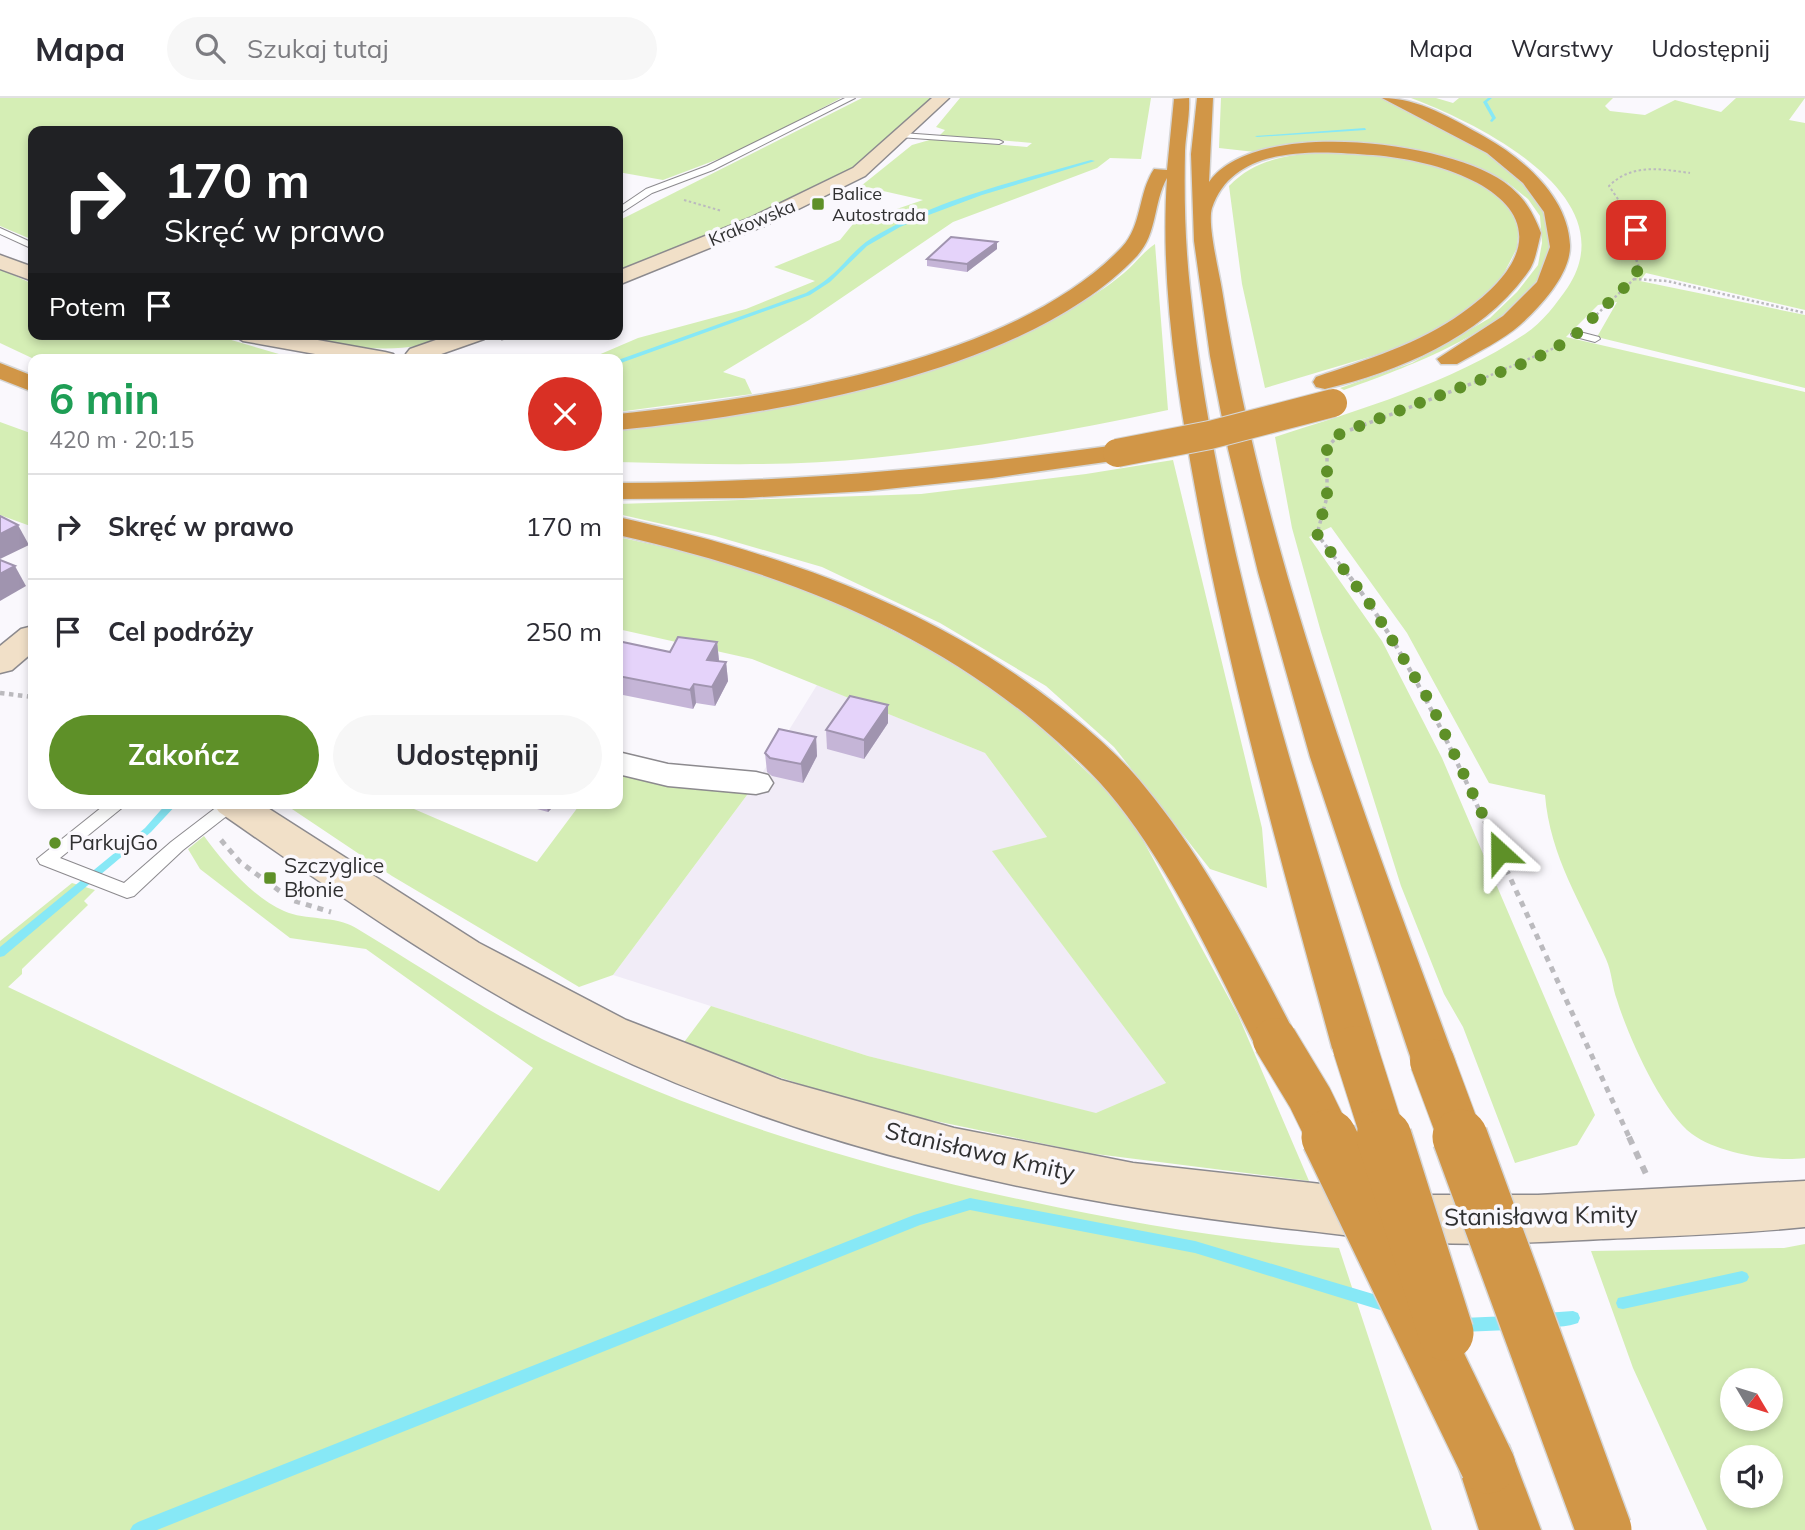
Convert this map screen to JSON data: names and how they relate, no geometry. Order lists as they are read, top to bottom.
{
  "streets": {
    "main road": ["Krakowska", "Stanisława Kmity"]
  },
  "places": {
    "transit": ["Balice Autostrada", "Szczyglice Błonie"],
    "other": ["ParkujGo"]
  },
  "north": "bottom right",
  "page": {
    "header": "Mapa",
    "search": "Szukaj tutaj",
    "nav": ["Mapa", "Warstwy", "Udostępnij"],
    "turn": ["170 m", "Skręć w prawo"],
    "then": "Potem",
    "heading": ["6 min", "420 m · 20:15"],
    "list": [
      {
        "name": "Skręć w prawo",
        "value": "170 m"
      },
      {
        "name": "Cel podróży",
        "value": "250 m"
      }
    ],
    "buttons": ["Zakończ", "Udostępnij"]
  }
}
